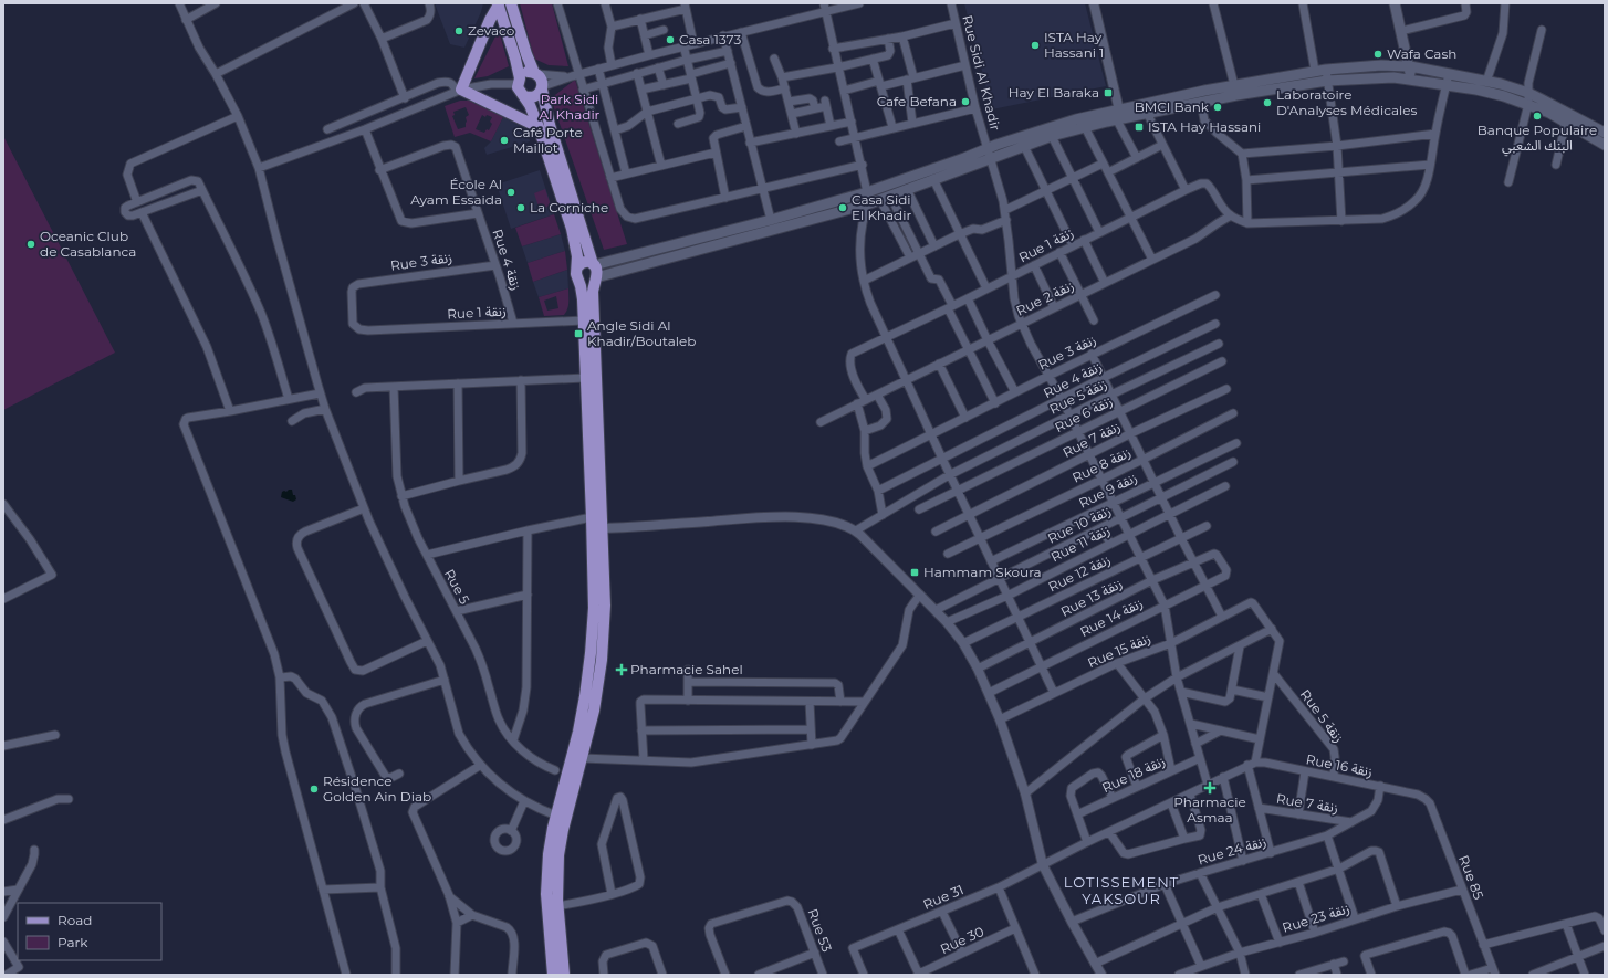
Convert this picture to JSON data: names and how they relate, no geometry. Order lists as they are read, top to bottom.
{
  "streets": {
    "street": [
      "Rue Sidi Al Khadir",
      "Rue 1 زنقة",
      "Rue 4 زنقة",
      "Rue 3 زنقة",
      "Rue 2 زنقة",
      "Rue 5 زنقة",
      "Rue 6 زنقة",
      "Rue 7 زنقة",
      "Rue 8 زنقة",
      "Rue 9 زنقة",
      "Rue 10 زنقة",
      "Rue 11 زنقة",
      "Rue 12 زنقة",
      "Rue 5",
      "Rue 13 زنقة",
      "Rue 14 زنقة",
      "Rue 15 زنقة",
      "Rue 16 زنقة",
      "Rue 18 زنقة",
      "Rue 24 زنقة",
      "Rue 85",
      "Rue 31",
      "Rue 23 زنقة",
      "Rue 53",
      "Rue 30"
    ]
  },
  "crossings": [
    ["Rue Sidi Al Khadir", "Rue 1 زنقة"],
    ["Rue Sidi Al Khadir", "Rue 4 زنقة"],
    ["Rue Sidi Al Khadir", "Rue 3 زنقة"],
    ["Rue Sidi Al Khadir", "Rue 2 زنقة"],
    ["Rue Sidi Al Khadir", "Rue 5 زنقة"],
    ["Rue Sidi Al Khadir", "Rue 6 زنقة"],
    ["Rue Sidi Al Khadir", "Rue 7 زنقة"],
    ["Rue Sidi Al Khadir", "Rue 8 زنقة"],
    ["Rue Sidi Al Khadir", "Rue 9 زنقة"],
    ["Rue Sidi Al Khadir", "Rue 10 زنقة"],
    ["Rue Sidi Al Khadir", "Rue 11 زنقة"],
    ["Rue Sidi Al Khadir", "Rue 12 زنقة"],
    ["Rue Sidi Al Khadir", "Rue 13 زنقة"],
    ["Rue Sidi Al Khadir", "Rue 14 زنقة"],
    ["Rue Sidi Al Khadir", "Rue 15 زنقة"],
    ["Rue Sidi Al Khadir", "Rue 18 زنقة"],
    ["Rue 1 زنقة", "Rue 4 زنقة"],
    ["Rue 1 زنقة", "Rue 3 زنقة"],
    ["Rue 1 زنقة", "Rue 2 زنقة"],
    ["Rue 4 زنقة", "Rue 3 زنقة"],
    ["Rue 5 زنقة", "Rue 16 زنقة"],
    ["Rue 7 زنقة", "Rue 24 زنقة"],
    ["Rue 13 زنقة", "Rue 14 زنقة"],
    ["Rue 16 زنقة", "Rue 24 زنقة"],
    ["Rue 16 زنقة", "Rue 85"],
    ["Rue 85", "Rue 23 زنقة"]
  ],
  "districts": ["LOTISSEMENT YAKSOUR"],
  "parks": ["Park Sidi Al Khadir"],
  "places": {
    "other": [
      "Zevaco",
      "Casa 1373",
      "ISTA Hay Hassani 1",
      "Wafa Cash",
      "Cafe Befana",
      "Laboratoire D'Analyses Médicales",
      "BMCI Bank",
      "Banque Populaire البنك الشعبي",
      "Café Porte Maillot",
      "École Al Ayam Essaida",
      "La Corniche",
      "Casa Sidi El Khadir",
      "Oceanic Club de Casablanca",
      "Résidence Golden Ain Diab"
    ],
    "transit": [
      "Hay El Baraka",
      "ISTA Hay Hassani",
      "Angle Sidi Al Khadir/Boutaleb",
      "Hammam Skoura"
    ],
    "health": ["Pharmacie Sahel", "Pharmacie Asmaa"]
  },
  "legend": ["Road", "Park"]
}
